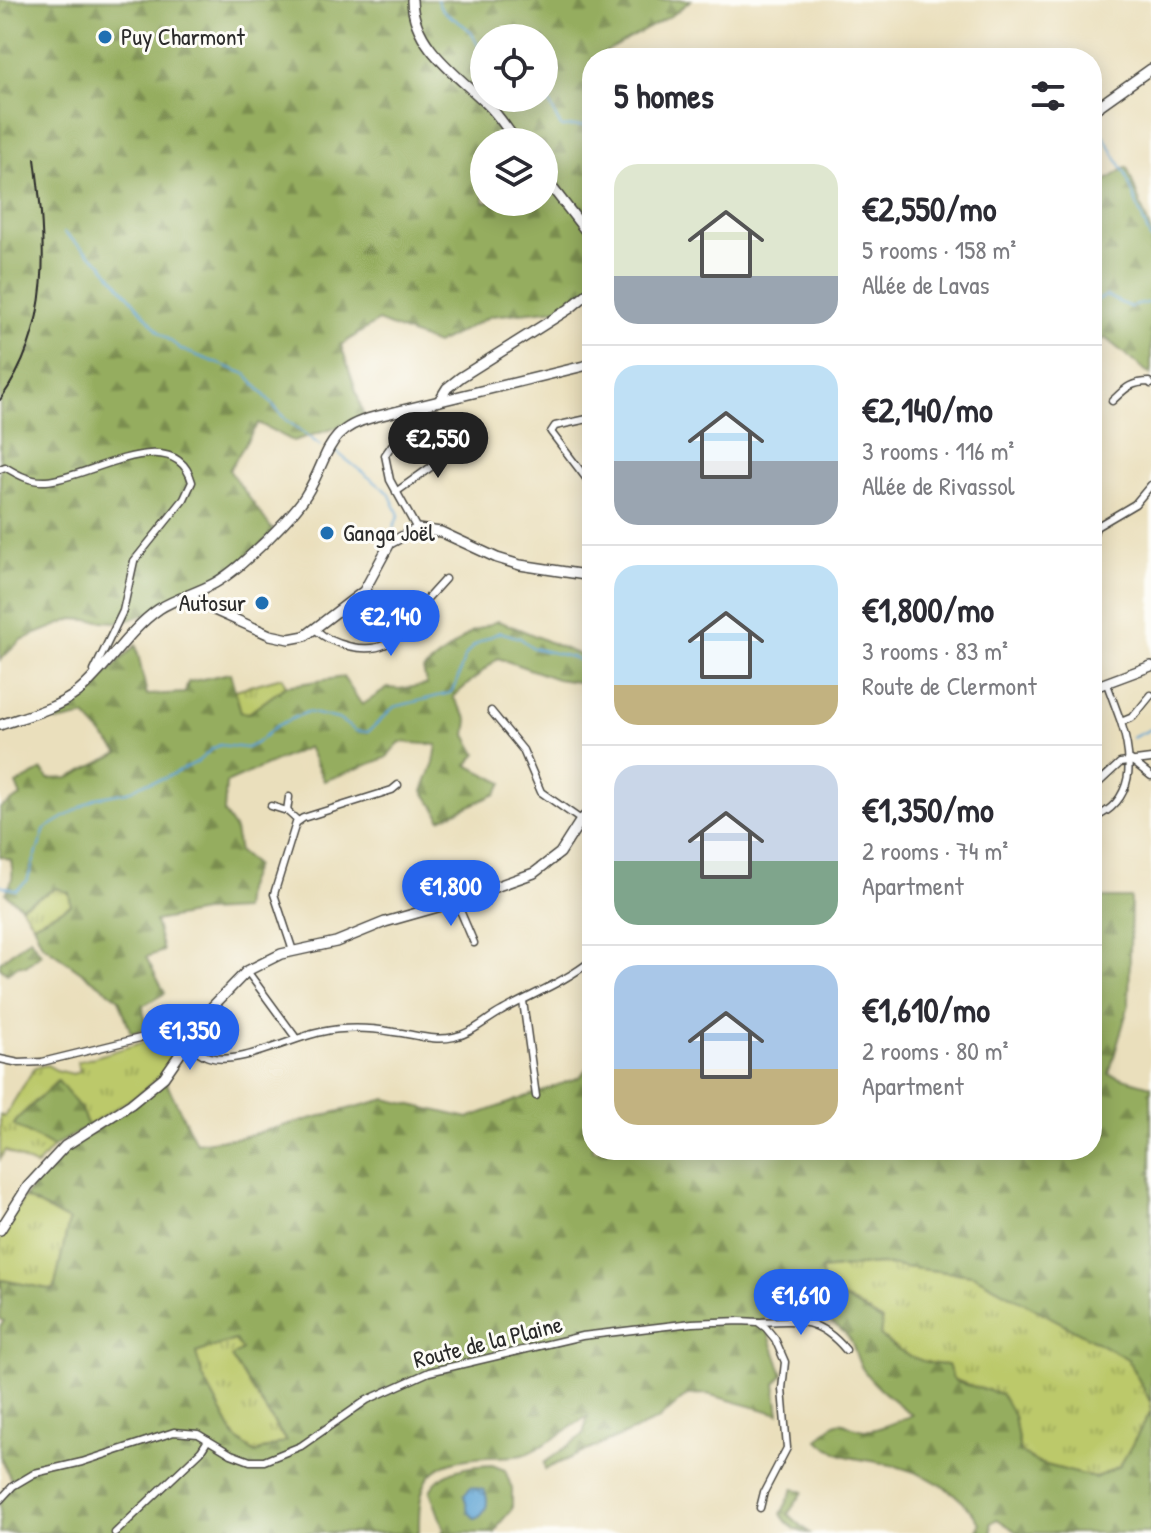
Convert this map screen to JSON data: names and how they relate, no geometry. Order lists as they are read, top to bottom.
{
  "streets": {
    "street": ["Route de la Plaine"]
  },
  "places": ["Puy Charmont", "Ganga Joël", "Autosur"],
  "page": {
    "heading": "5 homes",
    "list": [
      {
        "name": "€2,550/mo",
        "note": "5 rooms · 158 m² · Allée de Lavas"
      },
      {
        "name": "€2,140/mo",
        "note": "3 rooms · 116 m² · Allée de Rivassol"
      },
      {
        "name": "€1,800/mo",
        "note": "3 rooms · 83 m² · Route de Clermont"
      },
      {
        "name": "€1,350/mo",
        "note": "2 rooms · 74 m² · Apartment"
      },
      {
        "name": "€1,610/mo",
        "note": "2 rooms · 80 m² · Apartment"
      }
    ],
    "price": [
      "€2,550",
      "€2,140",
      "€1,800",
      "€1,350",
      "€1,610"
    ]
  }
}
